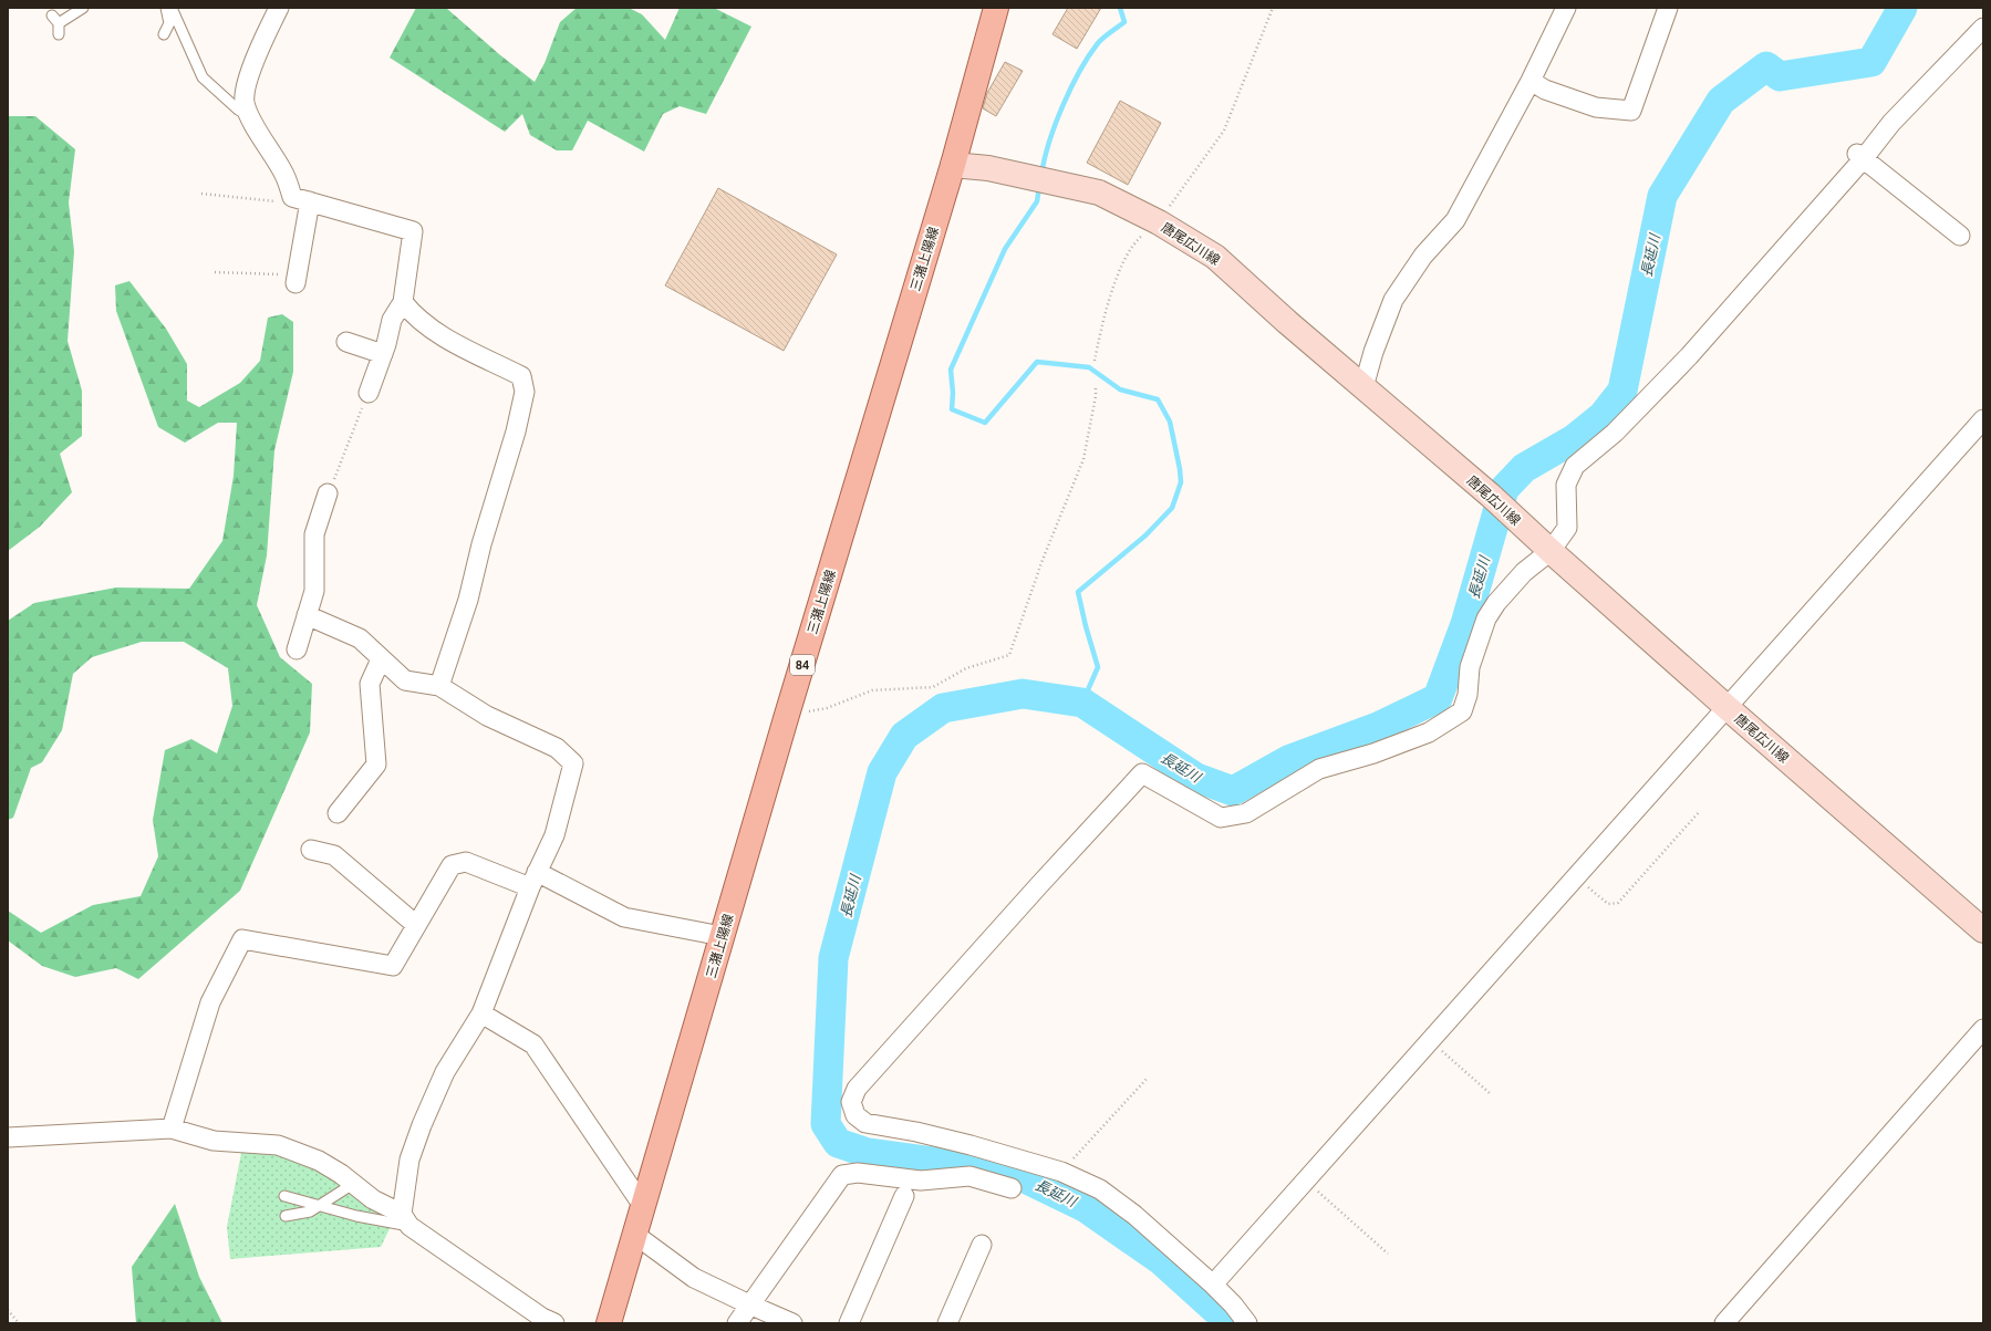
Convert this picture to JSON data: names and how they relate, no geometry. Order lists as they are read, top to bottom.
{
  "streets": {
    "main road": ["唐尾広川線", "三潴上陽線", "84"]
  },
  "crossings": [
    ["唐尾広川線", "三潴上陽線"]
  ],
  "water": ["長延川"]
}
